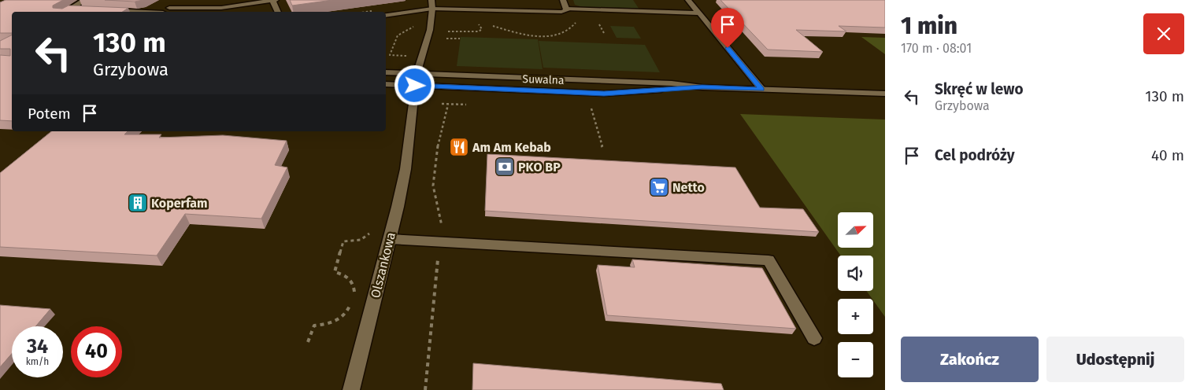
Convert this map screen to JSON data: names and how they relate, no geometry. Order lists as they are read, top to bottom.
{
  "streets": {
    "street": ["Suwalna", "Olszankowa"]
  },
  "crossings": [
    ["Suwalna", "Olszankowa"]
  ],
  "places": {
    "restaurant": ["Am Am Kebab"],
    "bank": ["PKO BP"],
    "supermarket": ["Netto"],
    "building": ["Koperfam"]
  },
  "north": "top right",
  "page": {
    "heading": ["1 min", "170 m · 08:01"],
    "turn": ["130 m", "Grzybowa"],
    "list": [
      {
        "name": "Skręć w lewo",
        "note": "Grzybowa",
        "value": "130 m"
      },
      {
        "name": "Cel podróży",
        "value": "40 m"
      }
    ],
    "then": "Potem",
    "map_buttons": ["+", "−"],
    "speed": "34 km/h",
    "limit": "40",
    "buttons": ["Zakończ", "Udostępnij"]
  }
}
